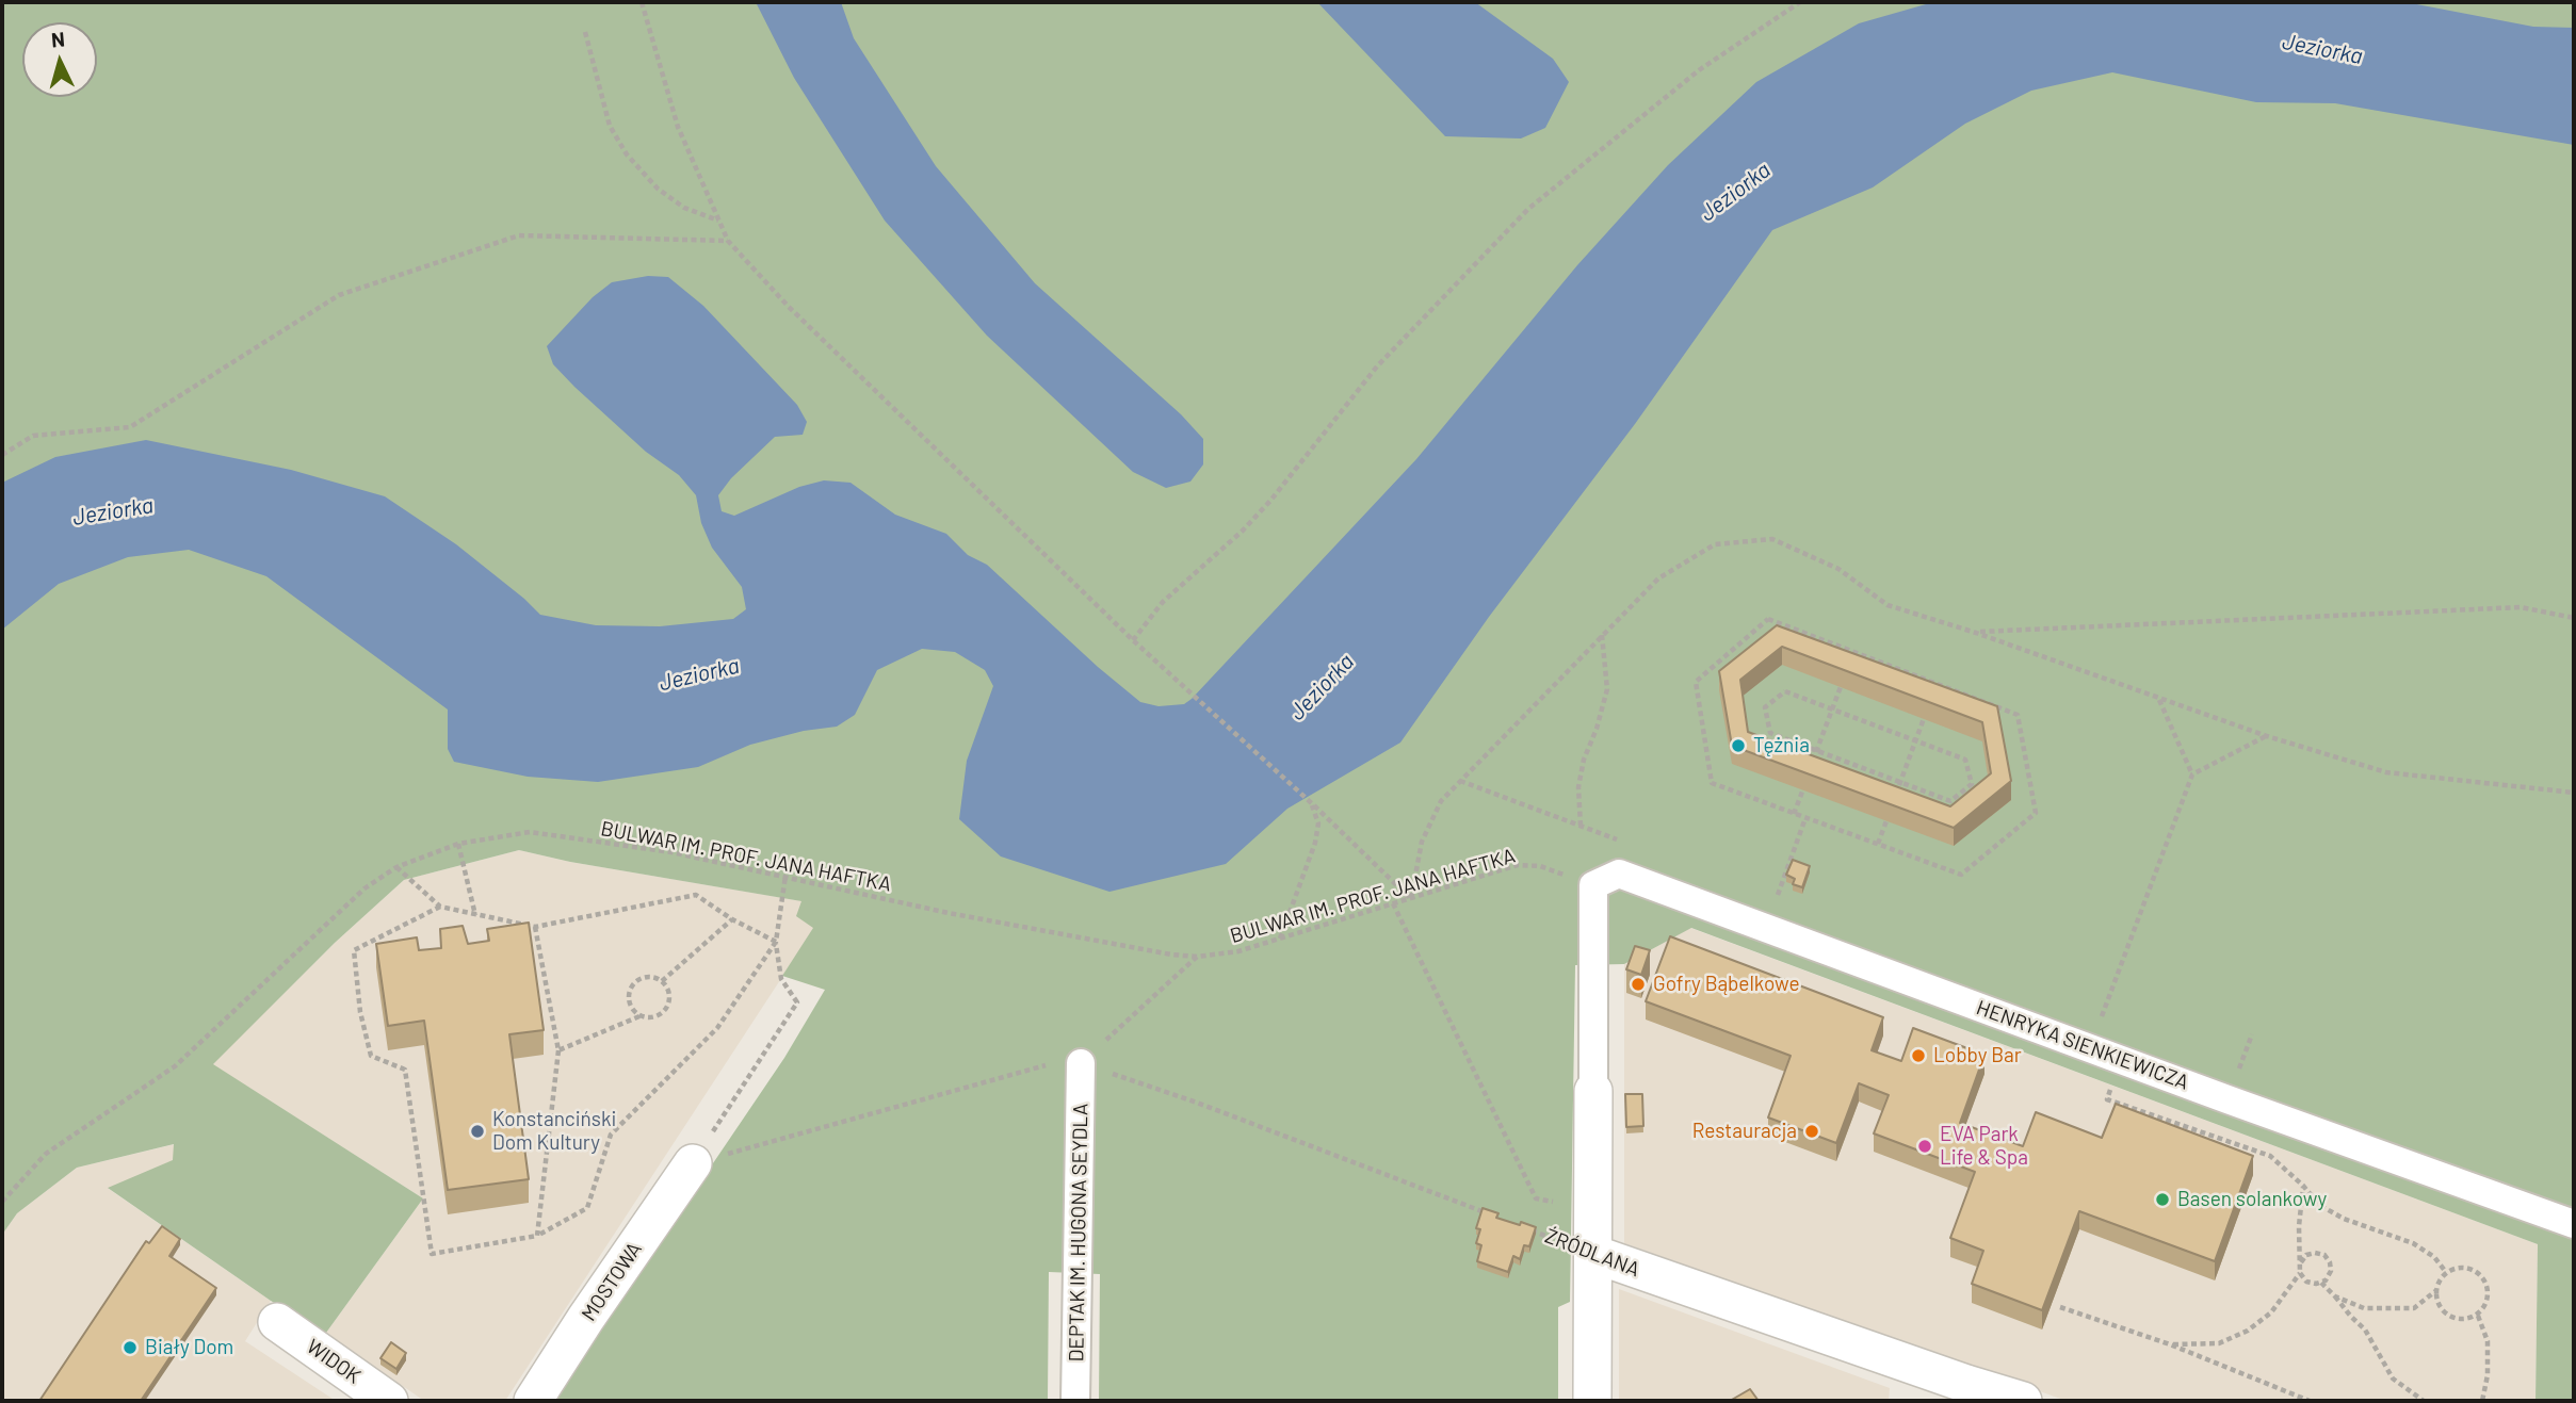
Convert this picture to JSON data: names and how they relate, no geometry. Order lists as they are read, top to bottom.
{
  "streets": {
    "street": [
      "HENRYKA SIENKIEWICZA",
      "DEPTAK IM. HUGONA SEYDLA",
      "ŹRÓDLANA",
      "MOSTOWA",
      "WIDOK"
    ],
    "path": ["BULWAR IM. PROF. JANA HAFTKA"]
  },
  "crossings": [
    ["BULWAR IM. PROF. JANA HAFTKA", "HENRYKA SIENKIEWICZA"]
  ],
  "water": ["Jeziorka"],
  "places": [
    "Tężnia",
    "Gofry Bąbelkowe",
    "Lobby Bar",
    "Konstanciński Dom Kultury",
    "Restauracja",
    "EVA Park Life & Spa",
    "Basen solankowy",
    "Biały Dom"
  ],
  "north": "top"
}
